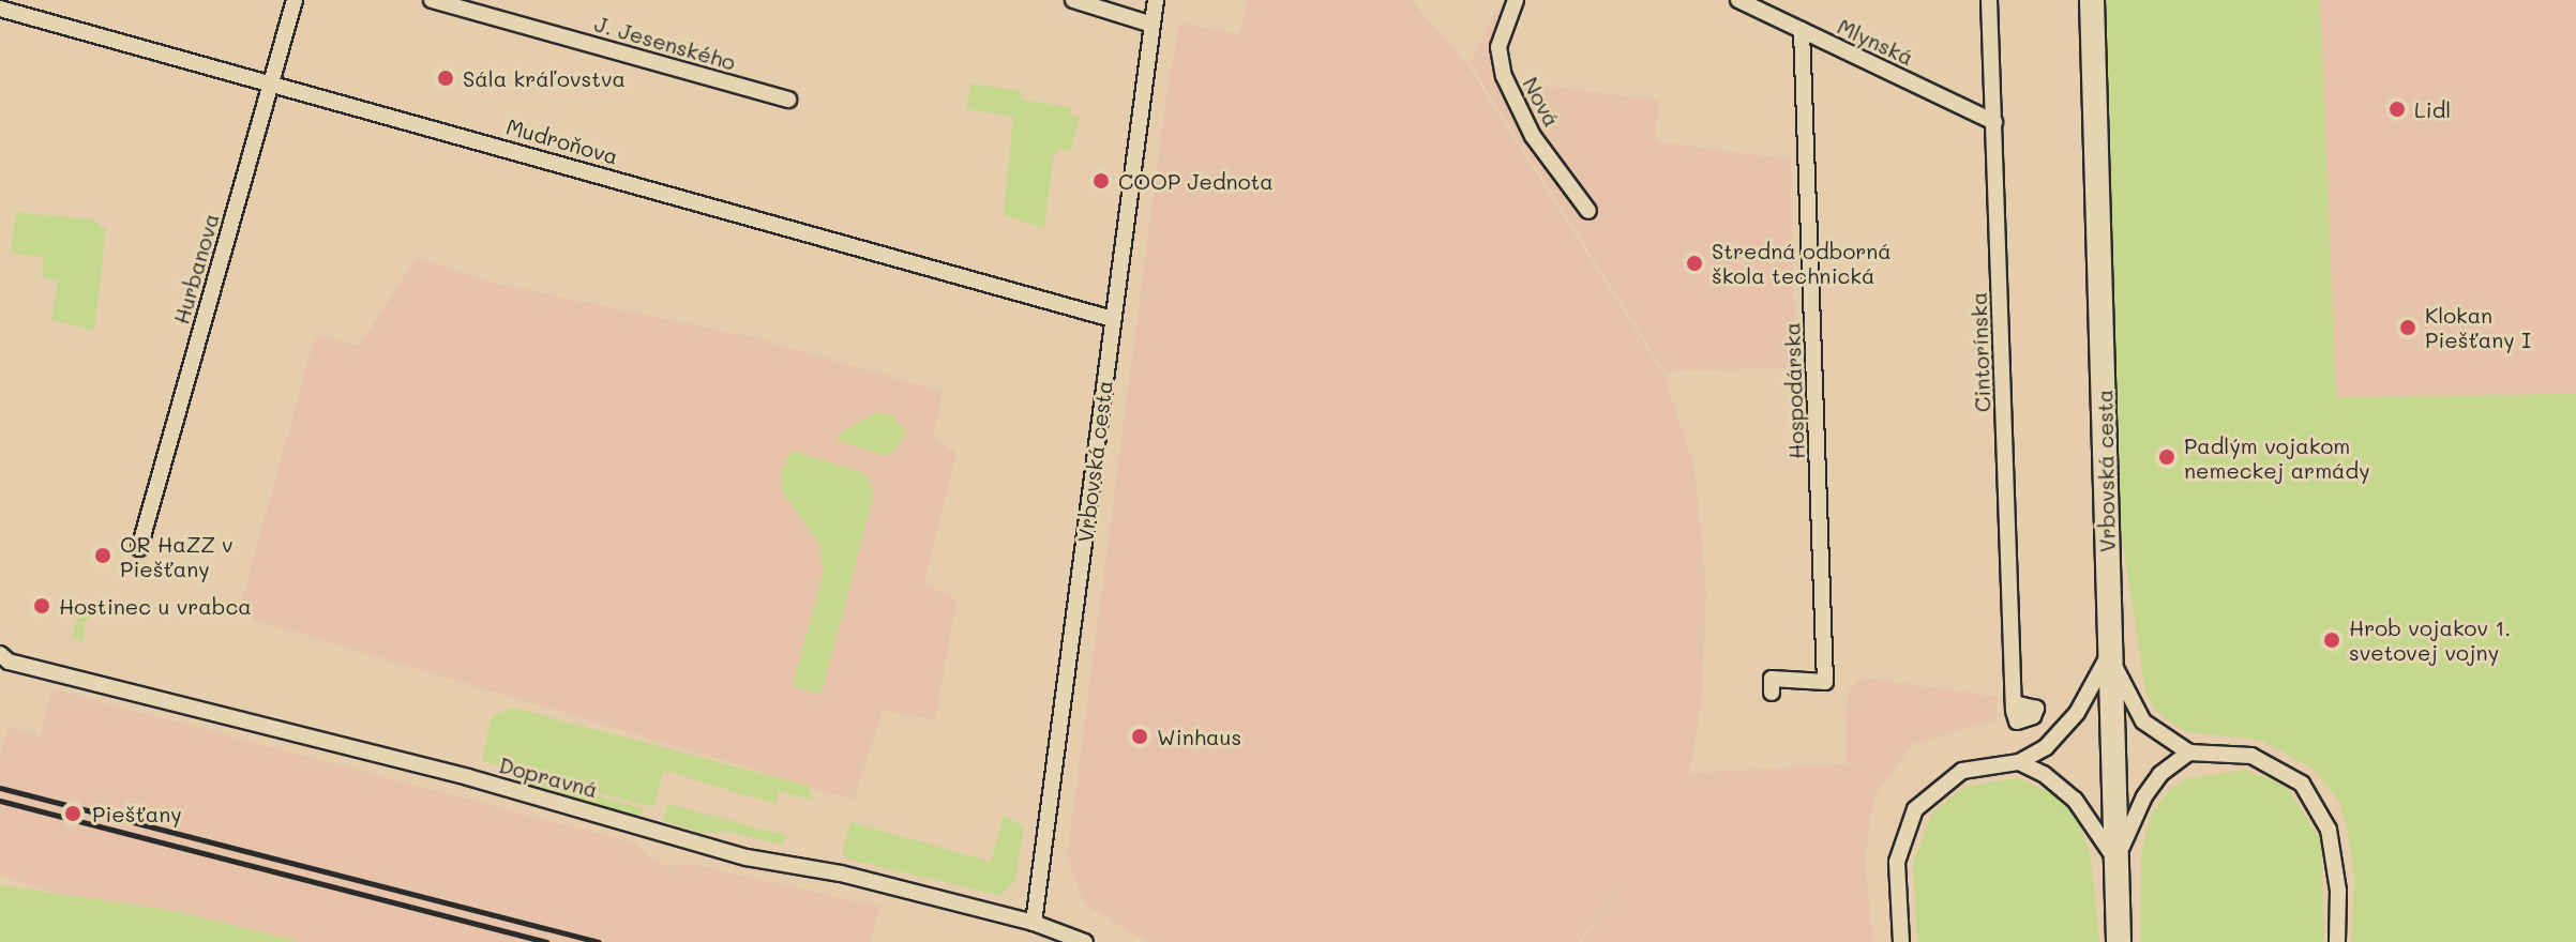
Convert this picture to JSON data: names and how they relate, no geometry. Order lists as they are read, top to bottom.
{
  "streets": {
    "main road": ["Vrbovská cesta"],
    "street": [
      "Mlynská",
      "J. Jesenského",
      "Nová",
      "Mudroňova",
      "Hurbanova",
      "Cintorínska",
      "Hospodárska",
      "Dopravná"
    ]
  },
  "crossings": [
    ["Mlynská", "Cintorínska"],
    ["Mlynská", "Hospodárska"],
    ["Mudroňova", "Hurbanova"],
    ["Mudroňova", "Vrbovská cesta"],
    ["Vrbovská cesta", "Dopravná"]
  ],
  "places": [
    "Sála kráľovstva",
    "Lidl",
    "COOP Jednota",
    "Stredná odborná škola technická",
    "Klokan Piešťany I",
    "Padlým vojakom nemeckej armády",
    "OR HaZZ v Piešťany",
    "Hostinec u vrabca",
    "Hrob vojakov 1. svetovej vojny",
    "Winhaus",
    "Piešťany"
  ]
}
